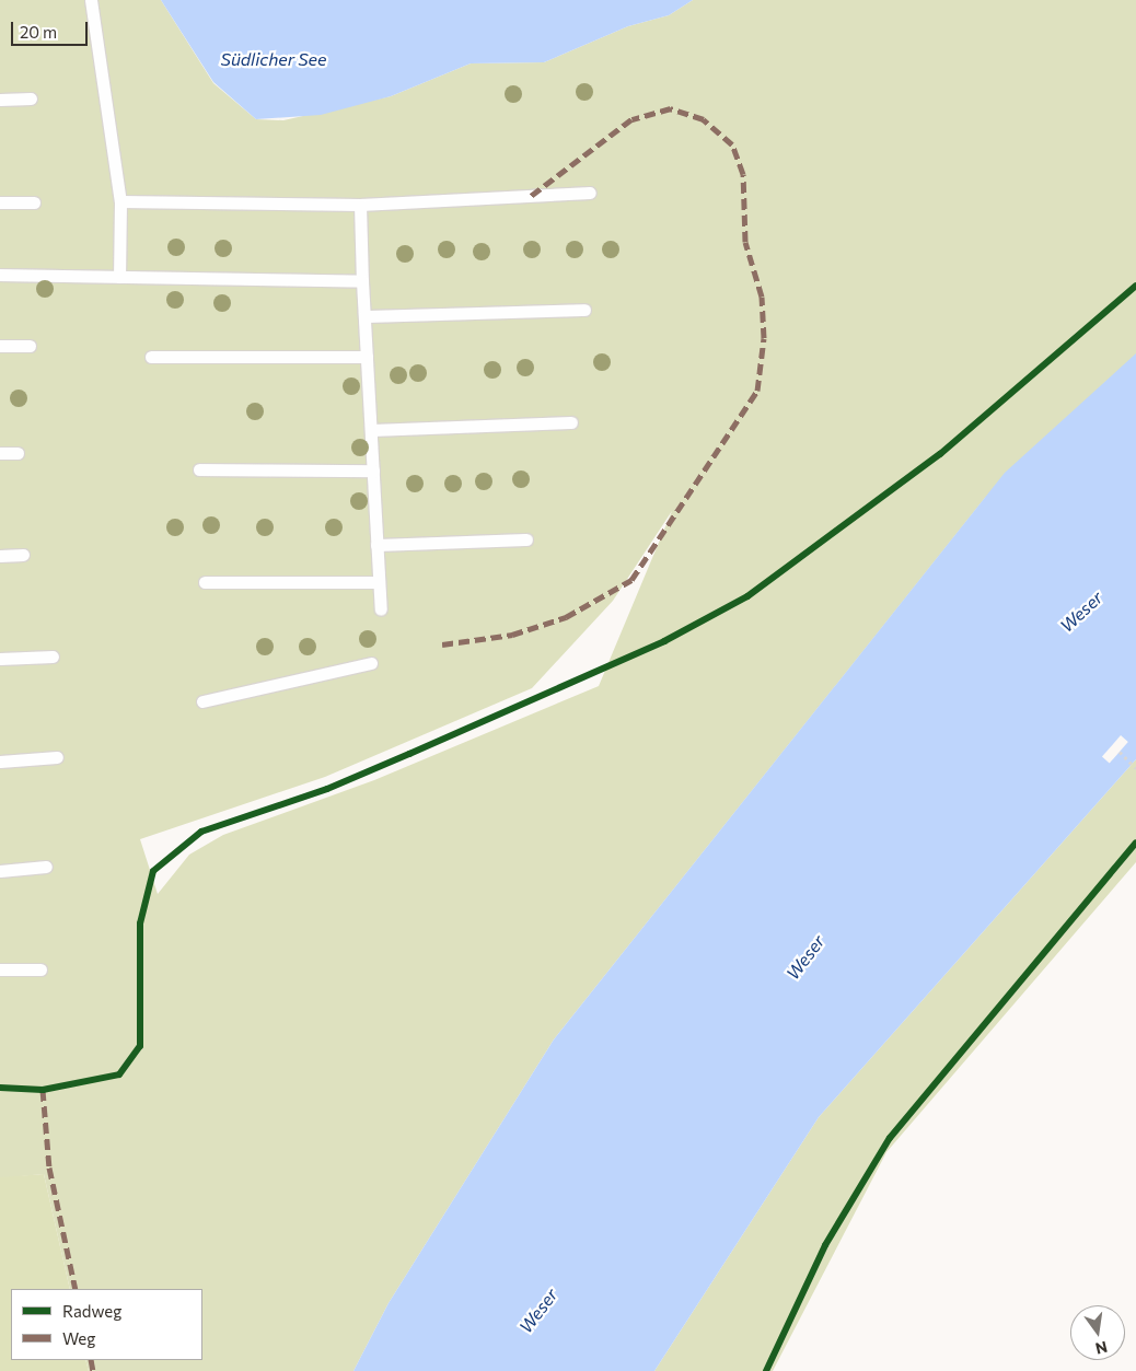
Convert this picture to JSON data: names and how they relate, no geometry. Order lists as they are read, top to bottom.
{
  "water": ["Südlicher See", "Weser"],
  "legend": ["Radweg", "Weg"],
  "scale_bar": "20 m",
  "north": "bottom"
}
